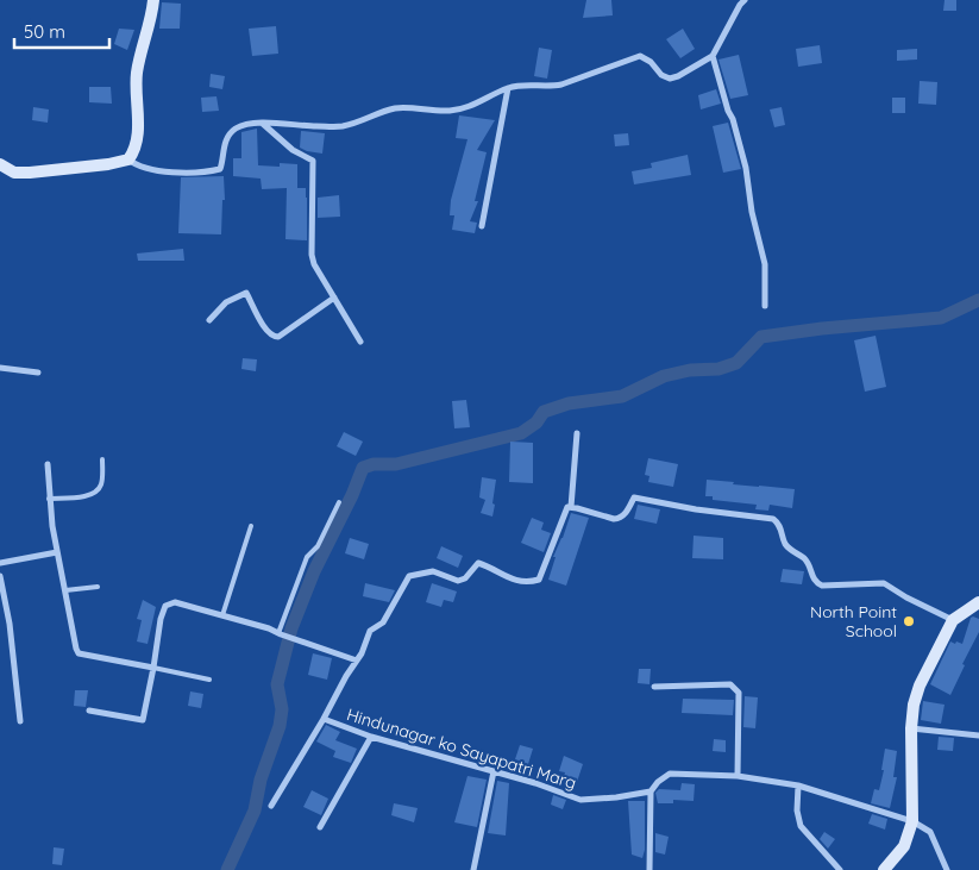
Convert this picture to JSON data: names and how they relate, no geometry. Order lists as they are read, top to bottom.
{
  "streets": {
    "street": ["Hindunagar ko Sayapatri Marg"]
  },
  "places": ["North Point School"],
  "scale_bar": "50 m"
}
